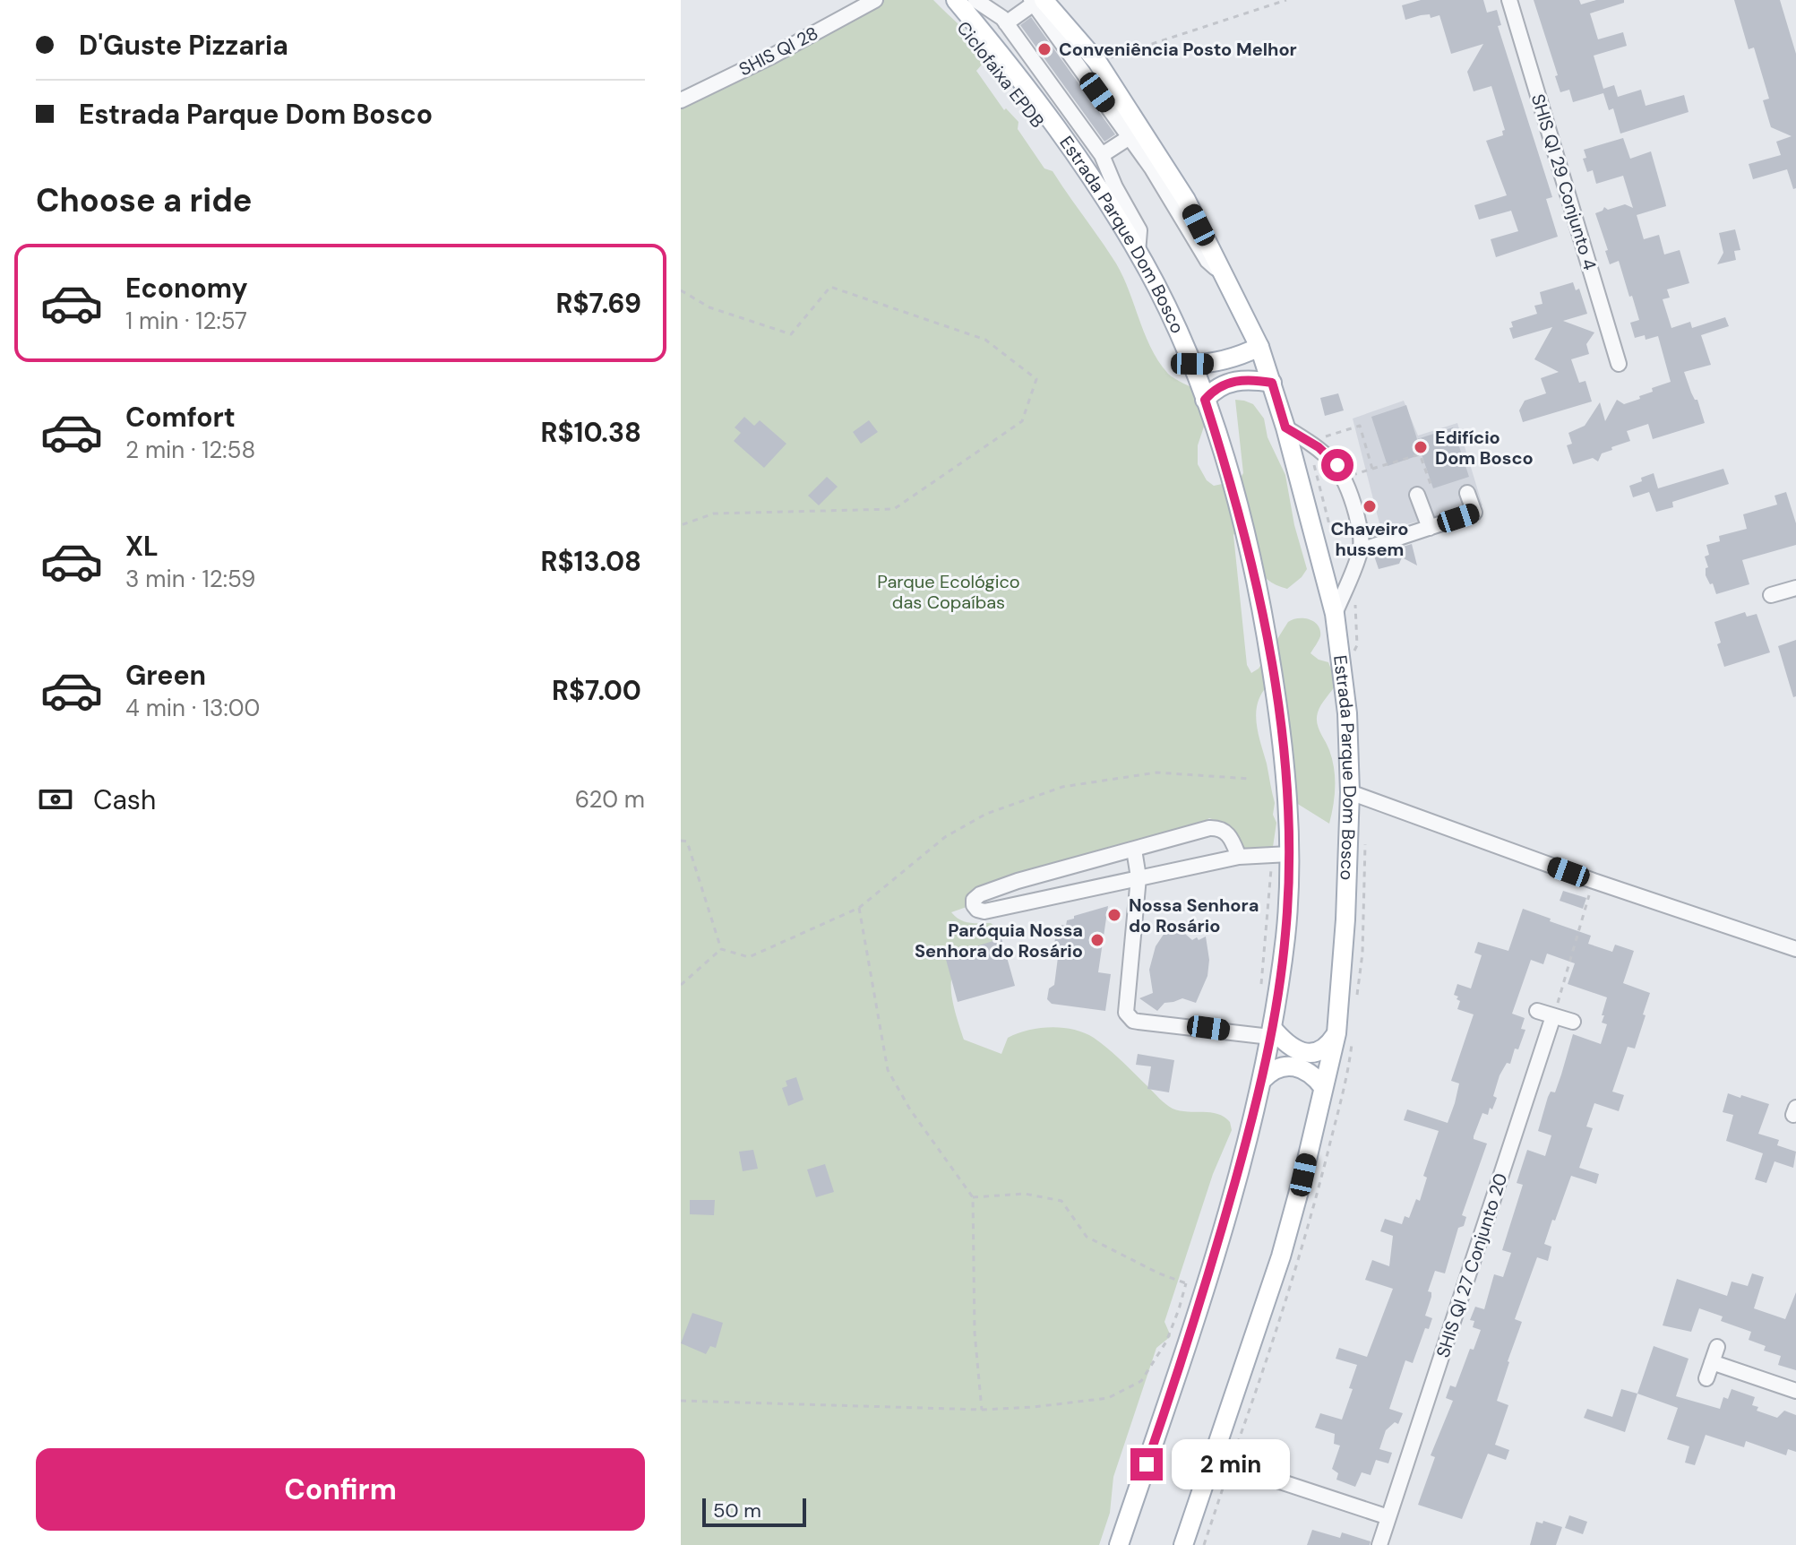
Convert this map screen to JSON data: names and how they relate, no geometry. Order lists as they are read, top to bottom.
{
  "streets": {
    "main road": ["Estrada Parque Dom Bosco"],
    "street": ["SHIS QI 28", "SHIS QI 29 Conjunto 4", "SHIS QI 27 Conjunto 20"]
  },
  "parks": ["Parque Ecológico das Copaíbas"],
  "places": [
    "Conveniência Posto Melhor",
    "Edifício Dom Bosco",
    "Chaveiro hussem",
    "Nossa Senhora do Rosário",
    "Paróquia Nossa Senhora do Rosário"
  ],
  "scale_bar": "50 m",
  "page": {
    "banner": ["D'Guste Pizzaria", "Estrada Parque Dom Bosco"],
    "heading": "Choose a ride",
    "list": [
      {
        "name": "Economy",
        "note": "1 min · 12:57",
        "value": "R$7.69"
      },
      {
        "name": "Comfort",
        "note": "2 min · 12:58",
        "value": "R$10.38"
      },
      {
        "name": "XL",
        "note": "3 min · 12:59",
        "value": "R$13.08"
      },
      {
        "name": "Green",
        "note": "4 min · 13:00",
        "value": "R$7.00"
      }
    ],
    "pay": ["Cash", "620 m"],
    "buttons": "Confirm",
    "bubble": "2 min",
    "scale": "50 m"
  }
}
